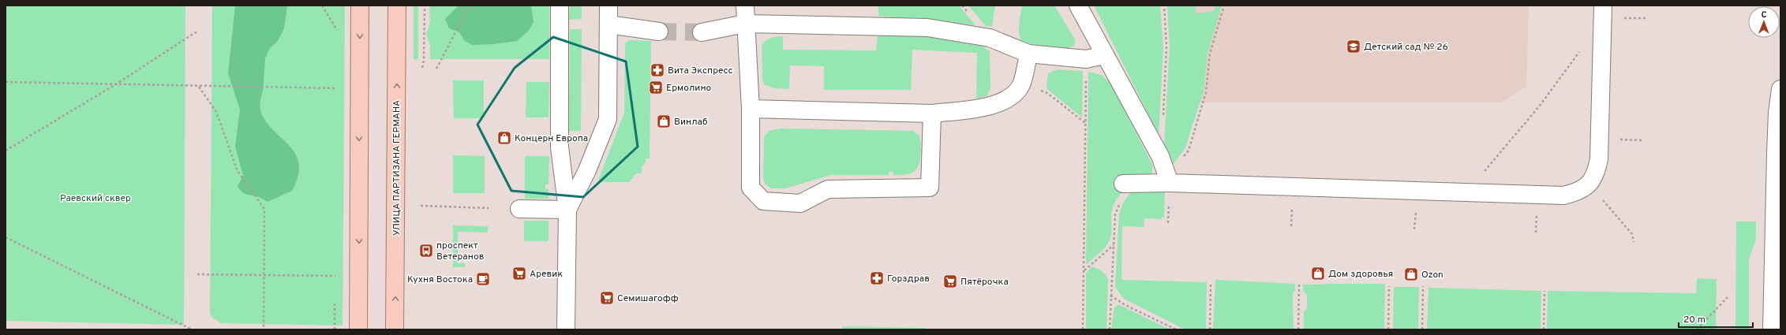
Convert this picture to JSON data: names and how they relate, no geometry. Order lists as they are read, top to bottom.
{
  "streets": {
    "main road": ["УЛИЦА ПАРТИЗАНА ГЕРМАНА"]
  },
  "parks": ["Раевский сквер"],
  "places": {
    "school or university": ["Детский сад № 26"],
    "pharmacy": ["Вита Экспресс", "Горздрав"],
    "supermarket": [
      "Ермолино",
      "Аревик",
      "Пятёрочка",
      "Семишагофф"
    ],
    "shop": [
      "Винлаб",
      "Концерн Европа",
      "Дом здоровья",
      "Ozon"
    ],
    "bus stop": ["проспект Ветеранов"],
    "cafe": ["Кухня Востока"]
  },
  "scale_bar": "20 m",
  "north": "top"
}
